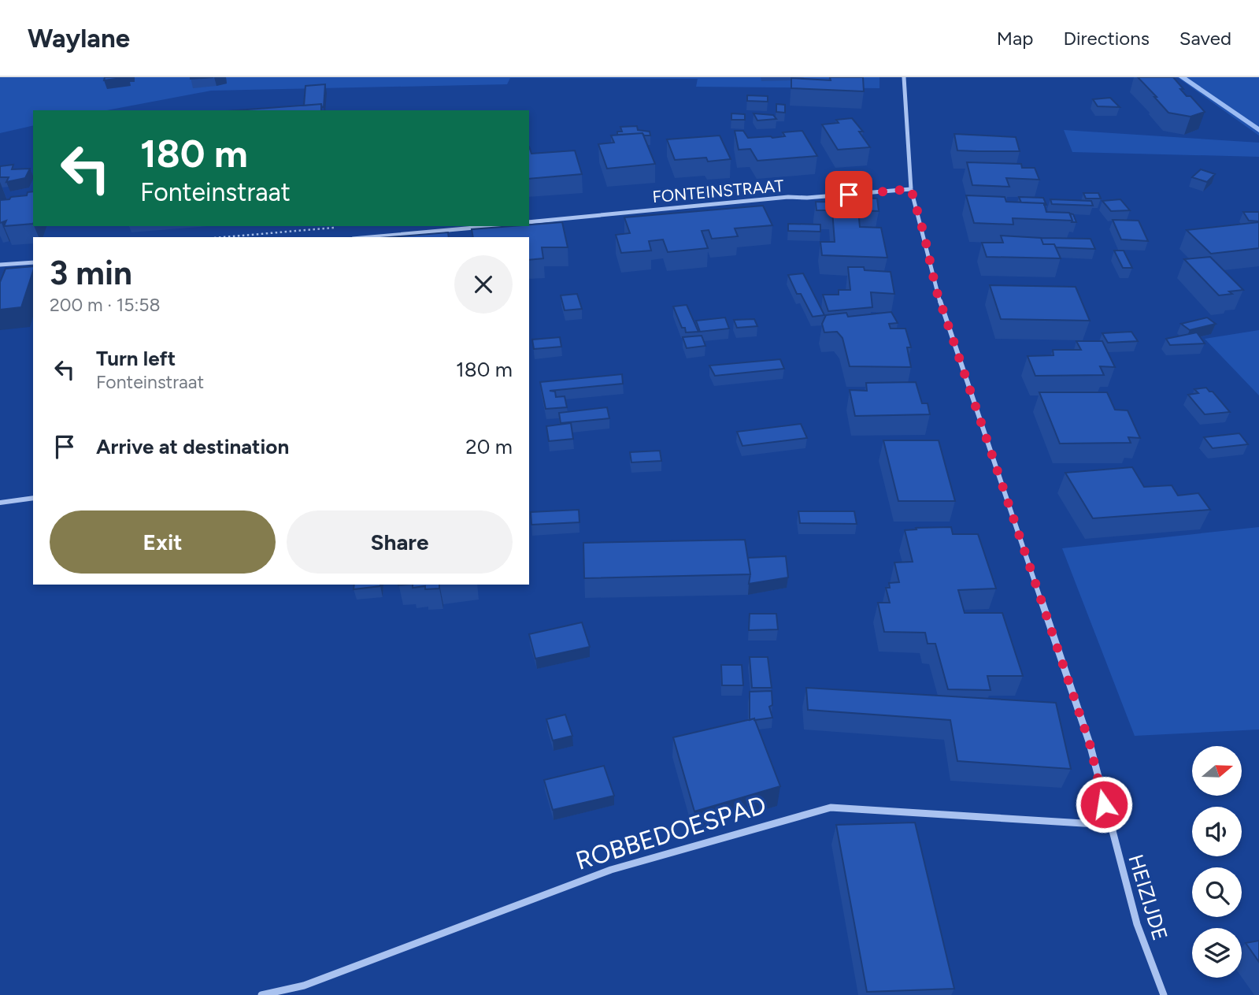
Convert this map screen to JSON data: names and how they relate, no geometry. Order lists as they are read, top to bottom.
{
  "streets": {
    "street": ["FONTEINSTRAAT", "ROBBEDOESPAD", "HEIZIJDE"]
  },
  "crossings": [
    ["FONTEINSTRAAT", "HEIZIJDE"],
    ["ROBBEDOESPAD", "HEIZIJDE"]
  ],
  "north": "right",
  "page": {
    "header": "Waylane",
    "nav": ["Map", "Directions", "Saved"],
    "turn": ["180 m", "Fonteinstraat"],
    "heading": ["3 min", "200 m · 15:58"],
    "list": [
      {
        "name": "Turn left",
        "note": "Fonteinstraat",
        "value": "180 m"
      },
      {
        "name": "Arrive at destination",
        "value": "20 m"
      }
    ],
    "buttons": ["Exit", "Share"]
  }
}
